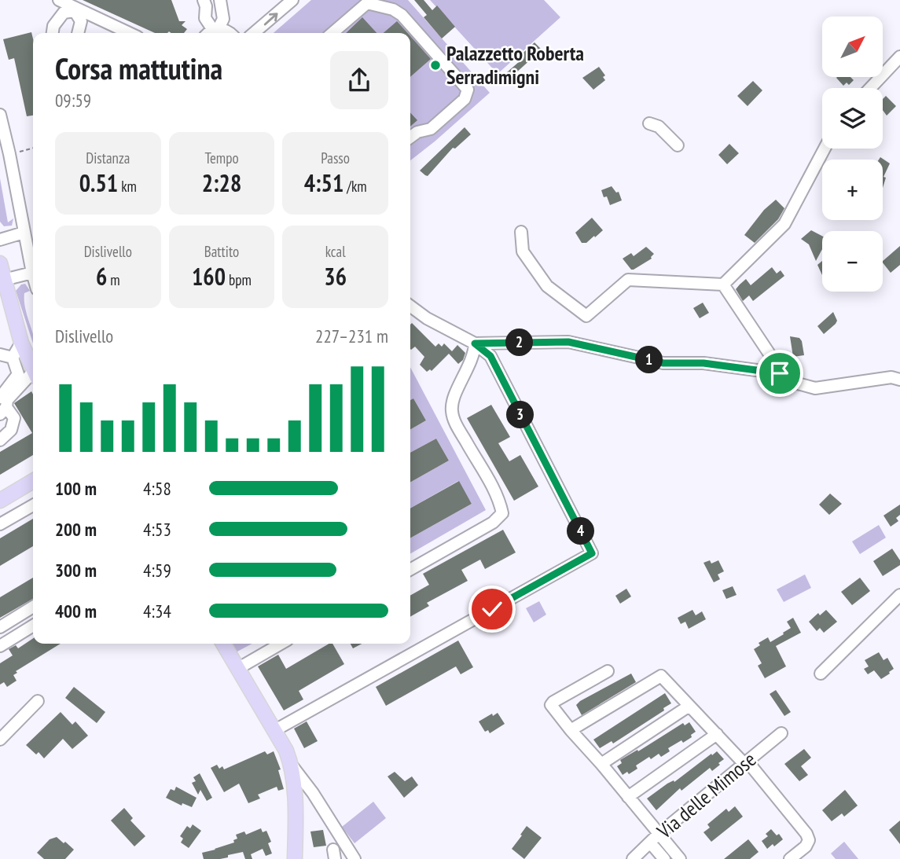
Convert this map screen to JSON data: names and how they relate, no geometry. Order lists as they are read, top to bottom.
{
  "streets": {
    "street": ["Via delle Mimose"]
  },
  "places": ["Palazzetto Roberta Serradimigni"],
  "north": "top right",
  "page": {
    "map_buttons": ["+", "−"],
    "heading": ["Corsa mattutina", "09:59"],
    "stats": [
      ["Distanza", "0.51 km"],
      ["Tempo", "2:28"],
      ["Passo", "4:51 /km"],
      ["Dislivello", "6 m"],
      ["Battito", "160 bpm"],
      ["kcal", "36"]
    ],
    "chart": ["Dislivello", "227–231 m"],
    "pins": [
      "2",
      "1",
      "3",
      "4"
    ],
    "list": [
      {
        "name": "100 m",
        "note": "4:58"
      },
      {
        "name": "200 m",
        "note": "4:53"
      },
      {
        "name": "300 m",
        "note": "4:59"
      },
      {
        "name": "400 m",
        "note": "4:34"
      }
    ]
  }
}
